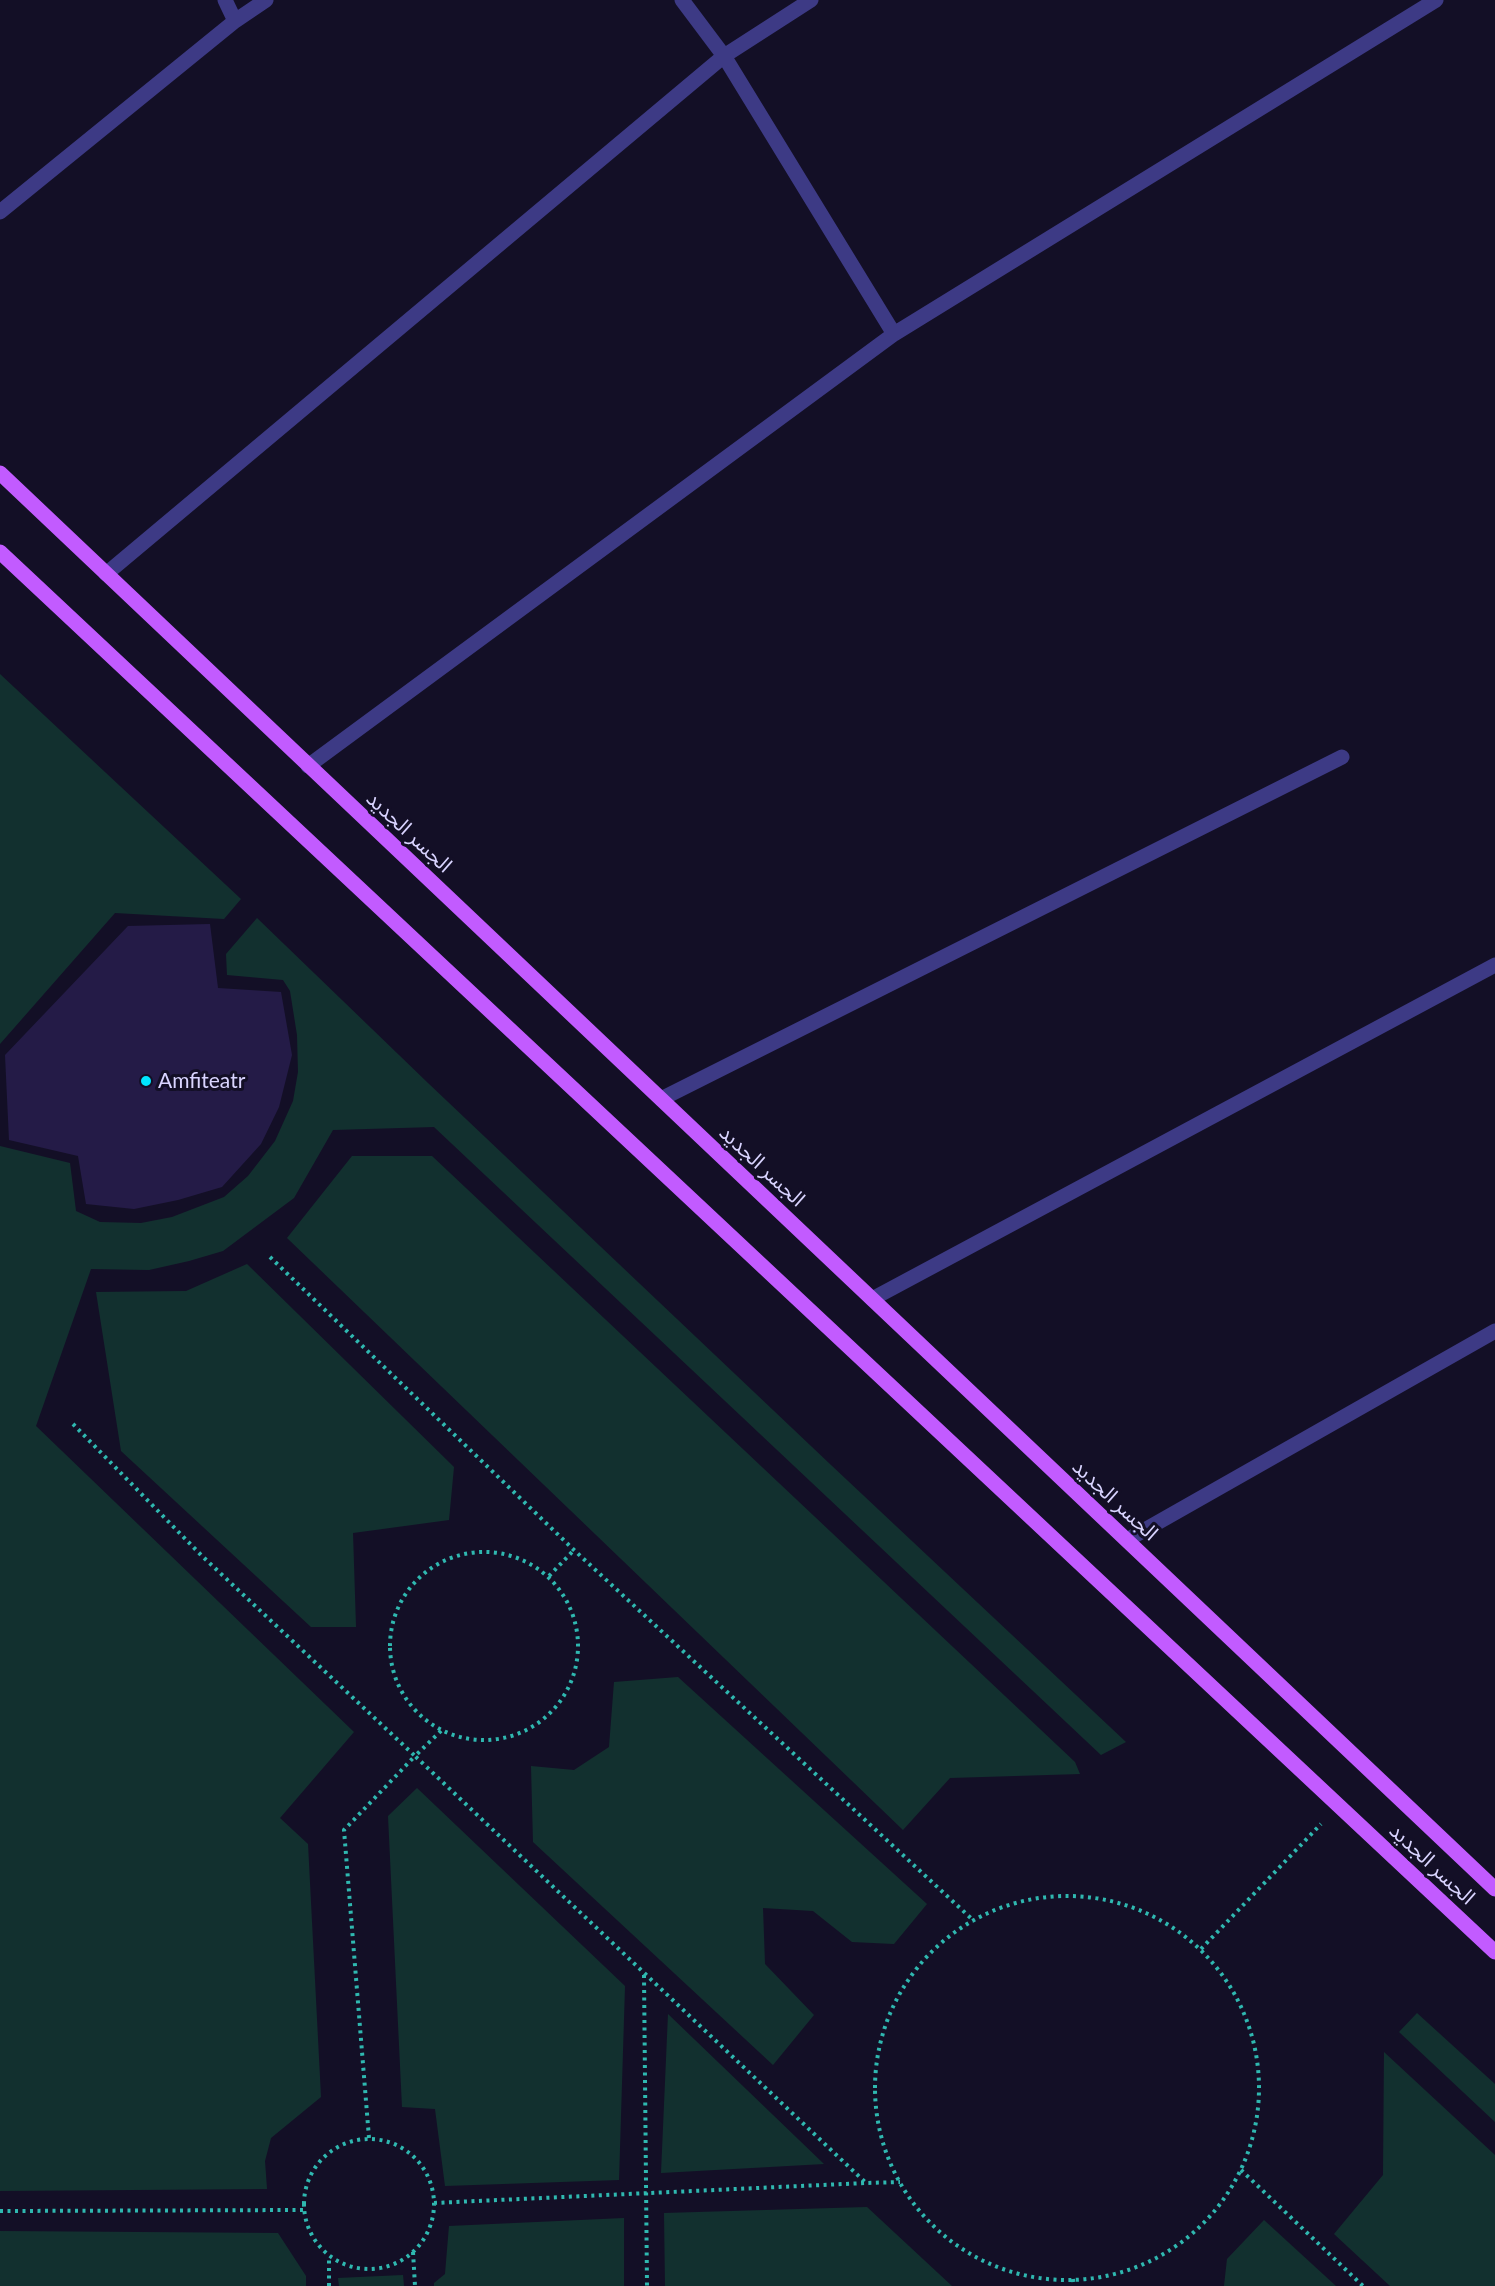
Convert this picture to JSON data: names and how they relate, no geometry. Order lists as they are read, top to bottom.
{
  "streets": {
    "main road": ["الجسر الجديد"]
  },
  "places": ["Amfiteatr"]
}
